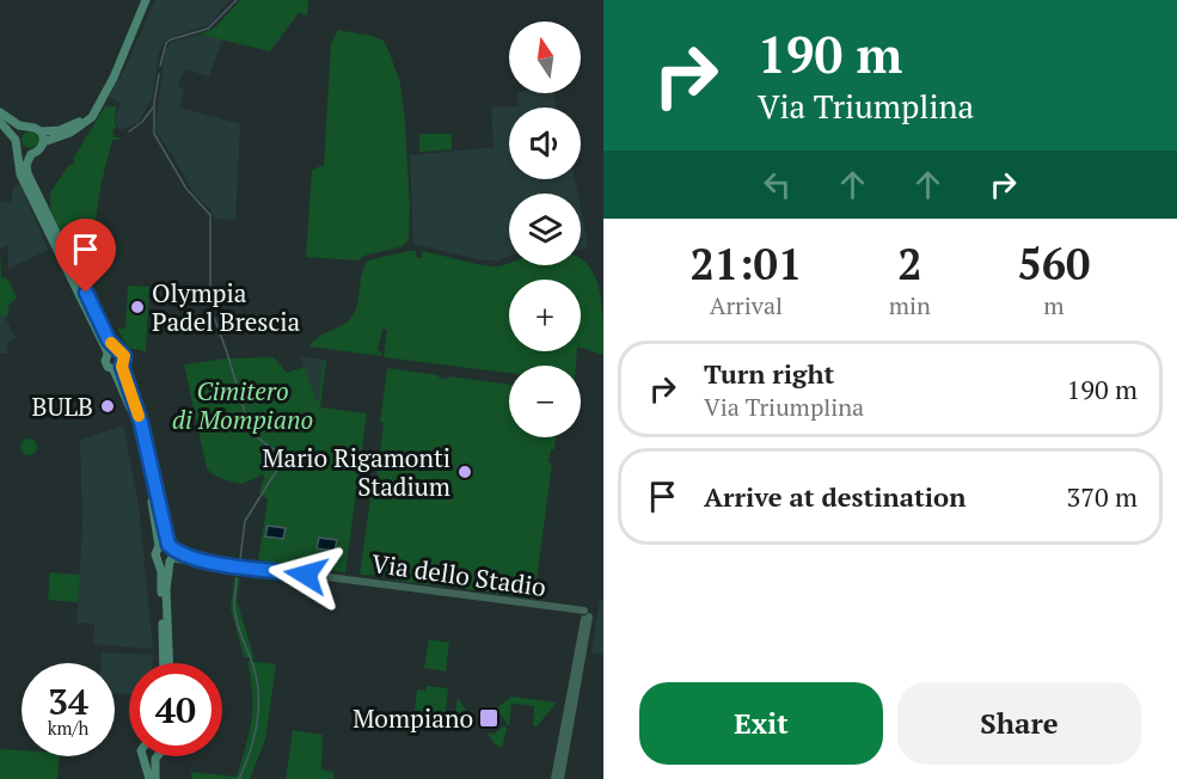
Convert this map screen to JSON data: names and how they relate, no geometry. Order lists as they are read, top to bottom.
{
  "streets": {
    "street": ["Via dello Stadio"]
  },
  "parks": ["Cimitero di Mompiano"],
  "places": {
    "other": ["Olympia Padel Brescia", "BULB", "Mario Rigamonti Stadium"],
    "transit": ["Mompiano"]
  },
  "north": "top",
  "page": {
    "turn": ["190 m", "Via Triumplina"],
    "map_buttons": ["+", "−"],
    "eta": [
      "21:01",
      "Arrival",
      "2",
      "min",
      "560",
      "m"
    ],
    "list": [
      {
        "name": "Turn right",
        "note": "Via Triumplina",
        "value": "190 m"
      },
      {
        "name": "Arrive at destination",
        "value": "370 m"
      }
    ],
    "speed": "34 km/h",
    "limit": "40",
    "buttons": ["Exit", "Share"]
  }
}
